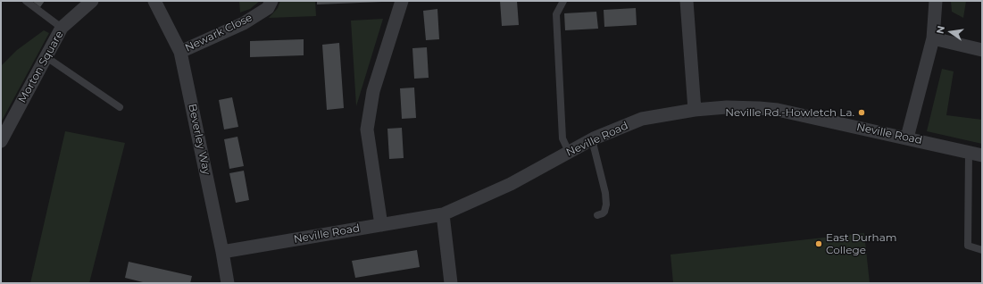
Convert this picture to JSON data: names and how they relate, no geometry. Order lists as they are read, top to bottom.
{
  "streets": {
    "street": [
      "Newark Close",
      "Morton Square",
      "Neville Road",
      "Beverley Way"
    ]
  },
  "crossings": [
    ["Newark Close", "Beverley Way"],
    ["Neville Road", "Beverley Way"]
  ],
  "places": ["Neville Rd.-Howletch La.", "East Durham College"],
  "north": "left"
}
